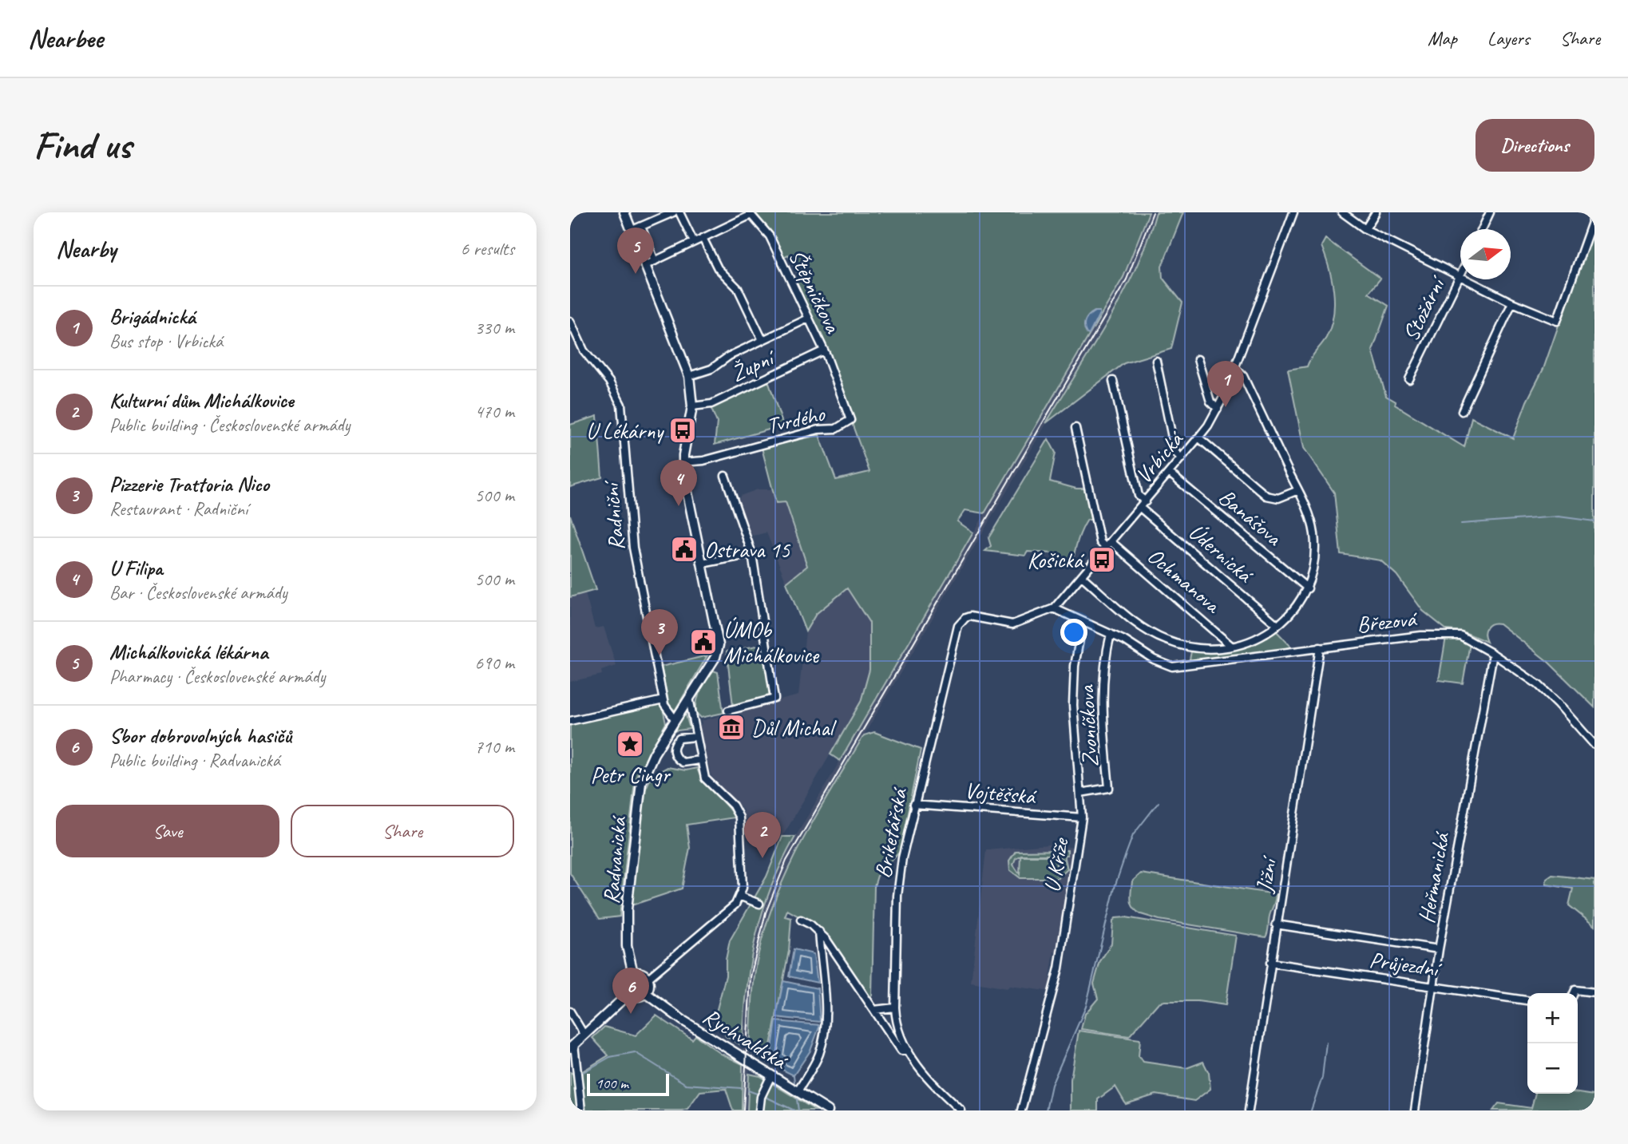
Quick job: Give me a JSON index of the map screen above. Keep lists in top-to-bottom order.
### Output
{
  "streets": {
    "street": [
      "Štěpničkova",
      "Stožární",
      "Župní",
      "Tvrdého",
      "Vrbická",
      "Banášova",
      "Radniční",
      "Údernická",
      "Ochmanova",
      "Březová",
      "Zvoníčkova",
      "Vojtěšská",
      "Briketářská",
      "Radvanická",
      "U Kříže",
      "Jižní",
      "Heřmanická",
      "Průjezdní",
      "Rychvaldská"
    ]
  },
  "crossings": [
    ["Štěpničkova", "Župní"],
    ["Štěpničkova", "Tvrdého"],
    ["Župní", "Radvanická"],
    ["Tvrdého", "Radvanická"],
    ["Vrbická", "Banášova"],
    ["Vrbická", "Údernická"],
    ["Vrbická", "Ochmanova"],
    ["Vrbická", "Briketářská"],
    ["Radniční", "Radvanická"],
    ["Březová", "Zvoníčkova"],
    ["Březová", "Jižní"],
    ["Březová", "Heřmanická"],
    ["Zvoníčkova", "U Kříže"],
    ["Vojtěšská", "Briketářská"],
    ["Vojtěšská", "U Kříže"],
    ["Radvanická", "Rychvaldská"],
    ["Jižní", "Průjezdní"],
    ["Heřmanická", "Průjezdní"]
  ],
  "places": {
    "bus stop": ["U Lékárny", "Košická"],
    "public building": ["Ostrava 15", "ÚMOb Michálkovice"],
    "museum": ["Důl Michal"],
    "place": ["Petr Cingr"]
  },
  "scale_bar": "100 m",
  "north": "right",
  "page": {
    "header": "Nearbee",
    "nav": ["Map", "Layers", "Share"],
    "buttons": [
      "Directions",
      ["Save", "Share"]
    ],
    "title": "Find us",
    "heading": ["Nearby", "6 results"],
    "pins": [
      "5",
      "1",
      "4",
      "3",
      "2",
      "6"
    ],
    "list": [
      {
        "mark": "1",
        "name": "Brigádnická",
        "note": "Bus stop · Vrbická",
        "value": "330 m"
      },
      {
        "mark": "2",
        "name": "Kulturní dům Michálkovice",
        "note": "Public building · Československé armády",
        "value": "470 m"
      },
      {
        "mark": "3",
        "name": "Pizzerie Trattoria Nico",
        "note": "Restaurant · Radniční",
        "value": "500 m"
      },
      {
        "mark": "4",
        "name": "U Filipa",
        "note": "Bar · Československé armády",
        "value": "500 m"
      },
      {
        "mark": "5",
        "name": "Michálkovická lékárna",
        "note": "Pharmacy · Československé armády",
        "value": "690 m"
      },
      {
        "mark": "6",
        "name": "Sbor dobrovolných hasičů",
        "note": "Public building · Radvanická",
        "value": "710 m"
      }
    ],
    "map_buttons": ["+", "−"],
    "scale": "100 m"
  }
}
